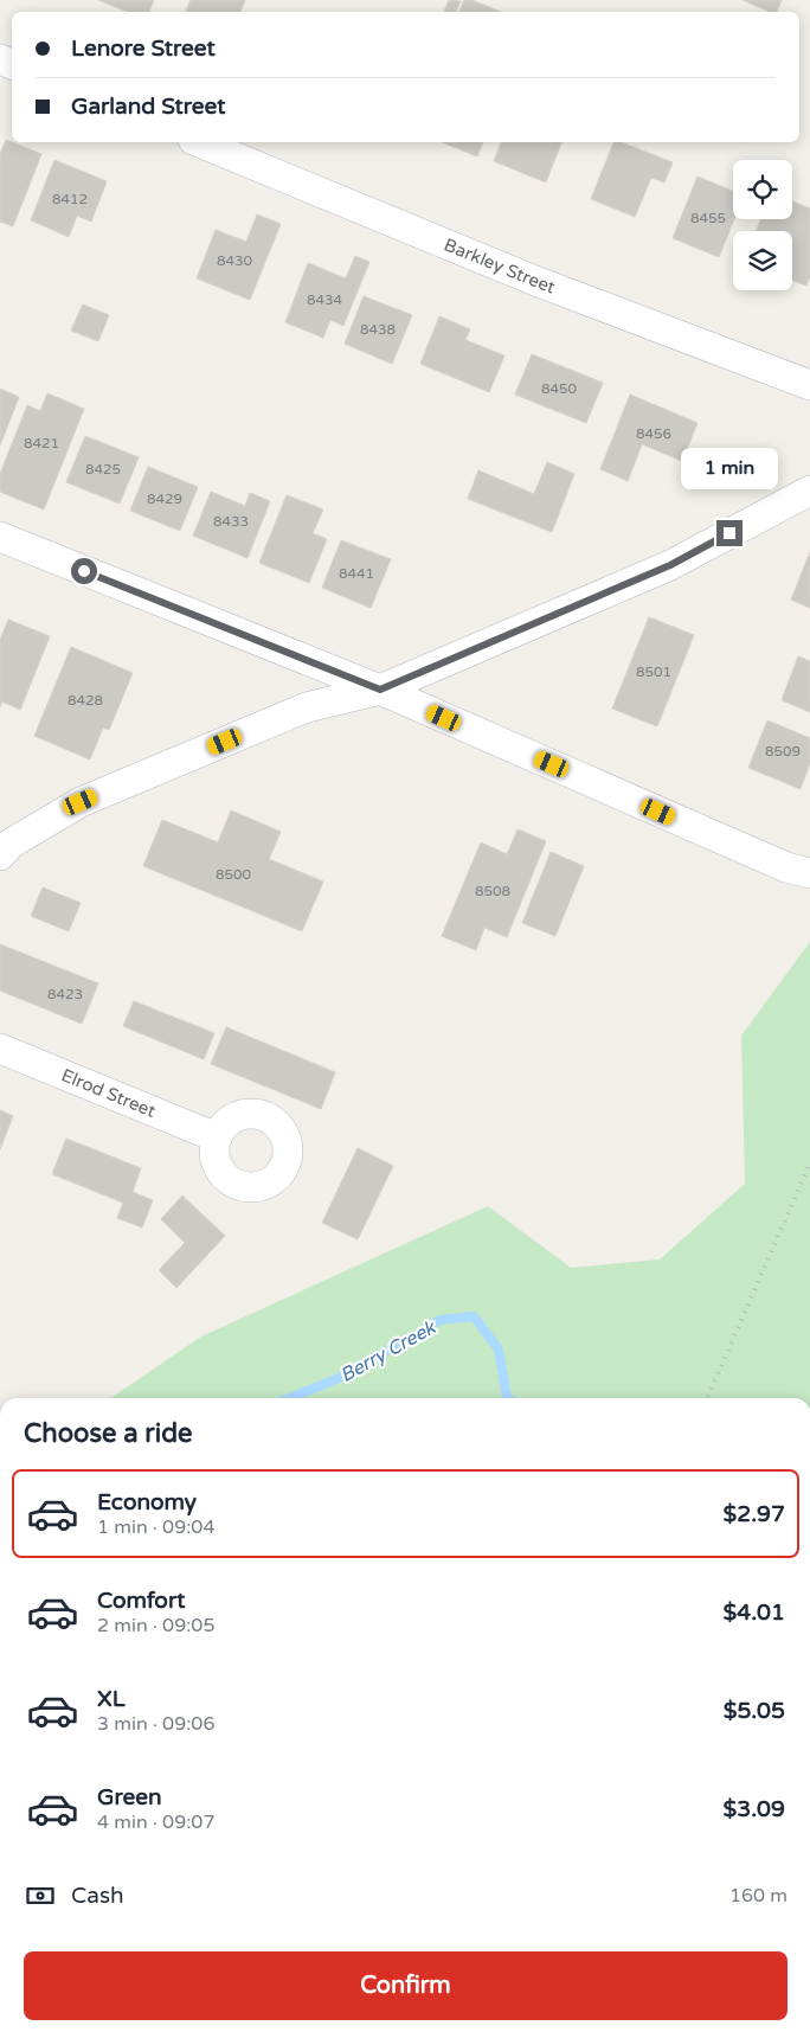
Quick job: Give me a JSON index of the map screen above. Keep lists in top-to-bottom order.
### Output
{
  "streets": {
    "street": ["Barkley Street", "Elrod Street"]
  },
  "water": ["Berry Creek"],
  "house_numbers": [
    "8412",
    "8455",
    "8430",
    "8434",
    "8438",
    "8450",
    "8456",
    "8421",
    "8425",
    "8429",
    "8433",
    "8441",
    "8501",
    "8428",
    "8509",
    "8500",
    "8508",
    "8423"
  ],
  "page": {
    "banner": ["Lenore Street", "Garland Street"],
    "bubble": "1 min",
    "heading": "Choose a ride",
    "list": [
      {
        "name": "Economy",
        "note": "1 min · 09:04",
        "value": "$2.97"
      },
      {
        "name": "Comfort",
        "note": "2 min · 09:05",
        "value": "$4.01"
      },
      {
        "name": "XL",
        "note": "3 min · 09:06",
        "value": "$5.05"
      },
      {
        "name": "Green",
        "note": "4 min · 09:07",
        "value": "$3.09"
      }
    ],
    "pay": ["Cash", "160 m"],
    "buttons": "Confirm"
  }
}
